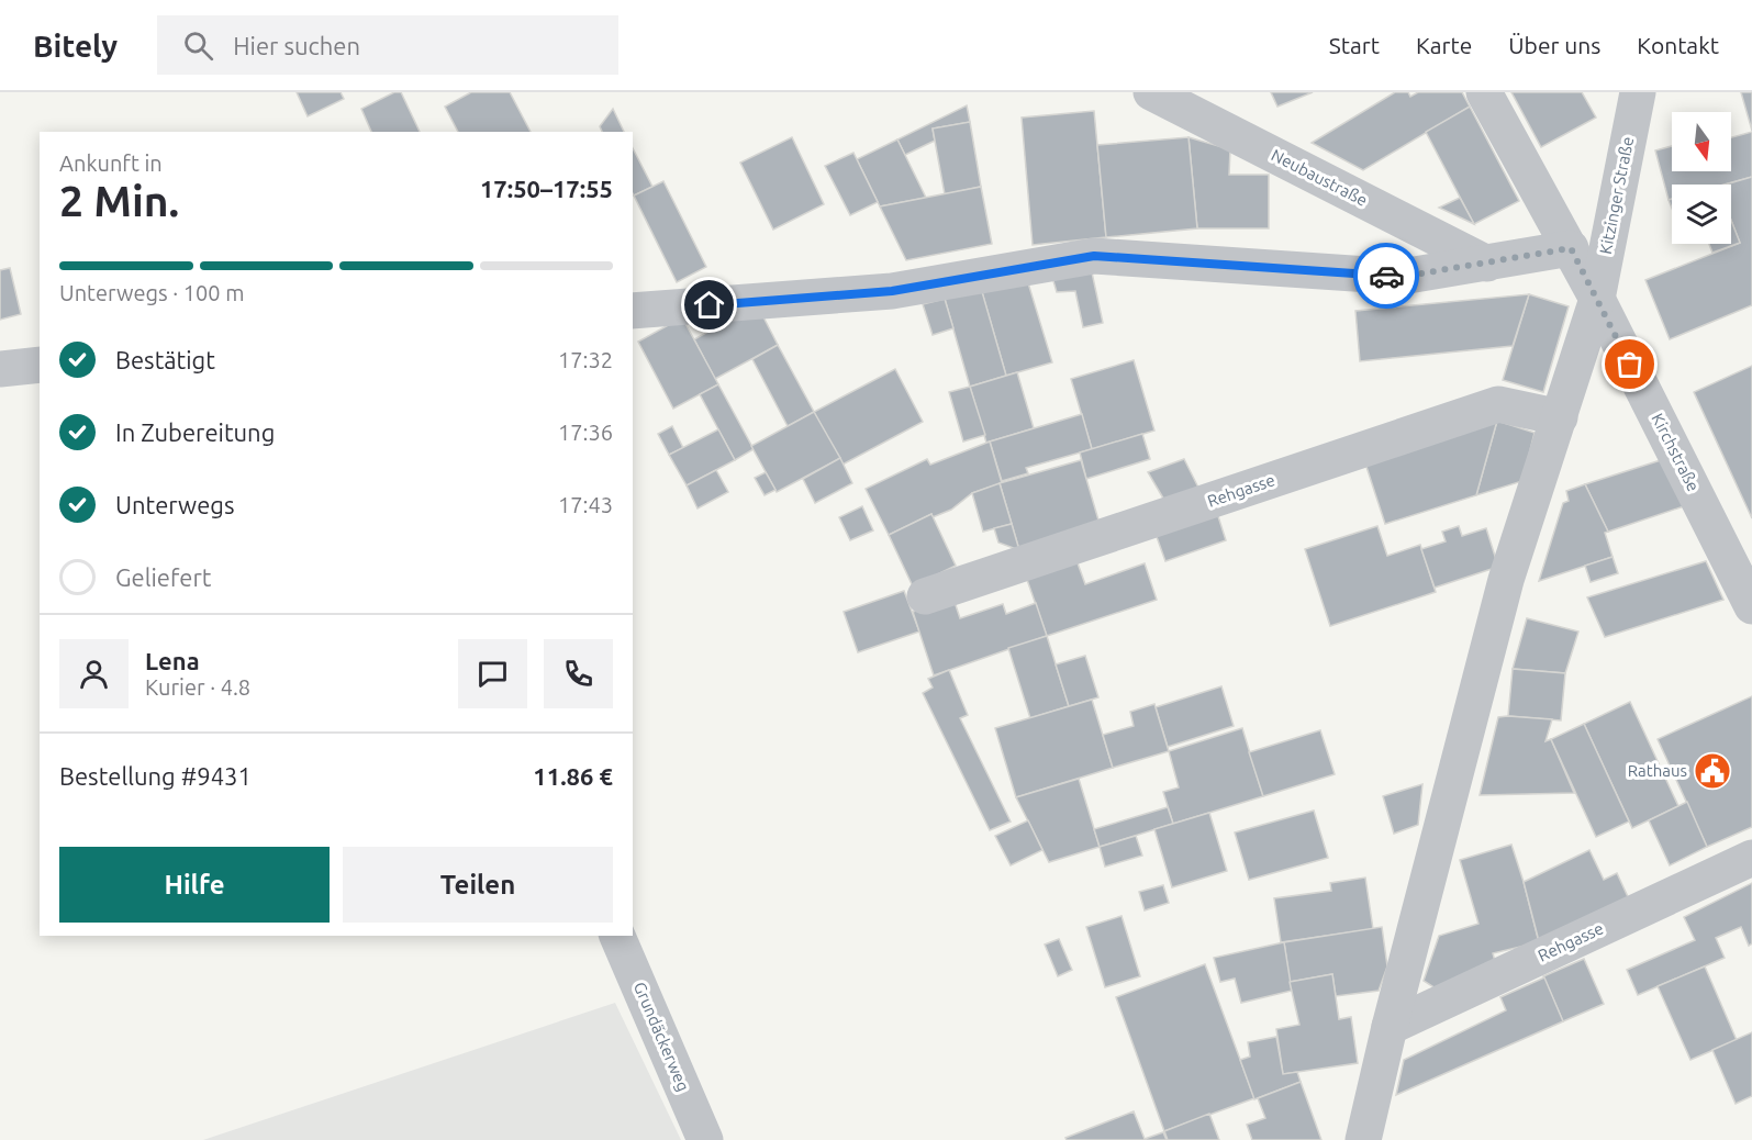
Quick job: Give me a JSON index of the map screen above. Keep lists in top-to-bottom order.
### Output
{
  "streets": {
    "street": [
      "Neubaustraße",
      "Kitzinger Straße",
      "Kirchstraße",
      "Rehgasse",
      "Grundäckerweg"
    ]
  },
  "crossings": [
    ["Kitzinger Straße", "Kirchstraße"]
  ],
  "places": {
    "public building": ["Rathaus"]
  },
  "north": "bottom",
  "page": {
    "header": "Bitely",
    "search": "Hier suchen",
    "nav": [
      "Start",
      "Karte",
      "Über uns",
      "Kontakt"
    ],
    "heading": ["2 Min.", "Ankunft in", "17:50–17:55"],
    "panel": [
      "Lena",
      "Kurier · 4.8",
      "Bestellung #9431",
      "11.86 €"
    ],
    "bar": "Unterwegs · 100 m",
    "list": [
      ["Bestätigt", "17:32"],
      ["In Zubereitung", "17:36"],
      ["Unterwegs", "17:43"],
      "Geliefert"
    ],
    "buttons": ["Hilfe", "Teilen"]
  }
}
